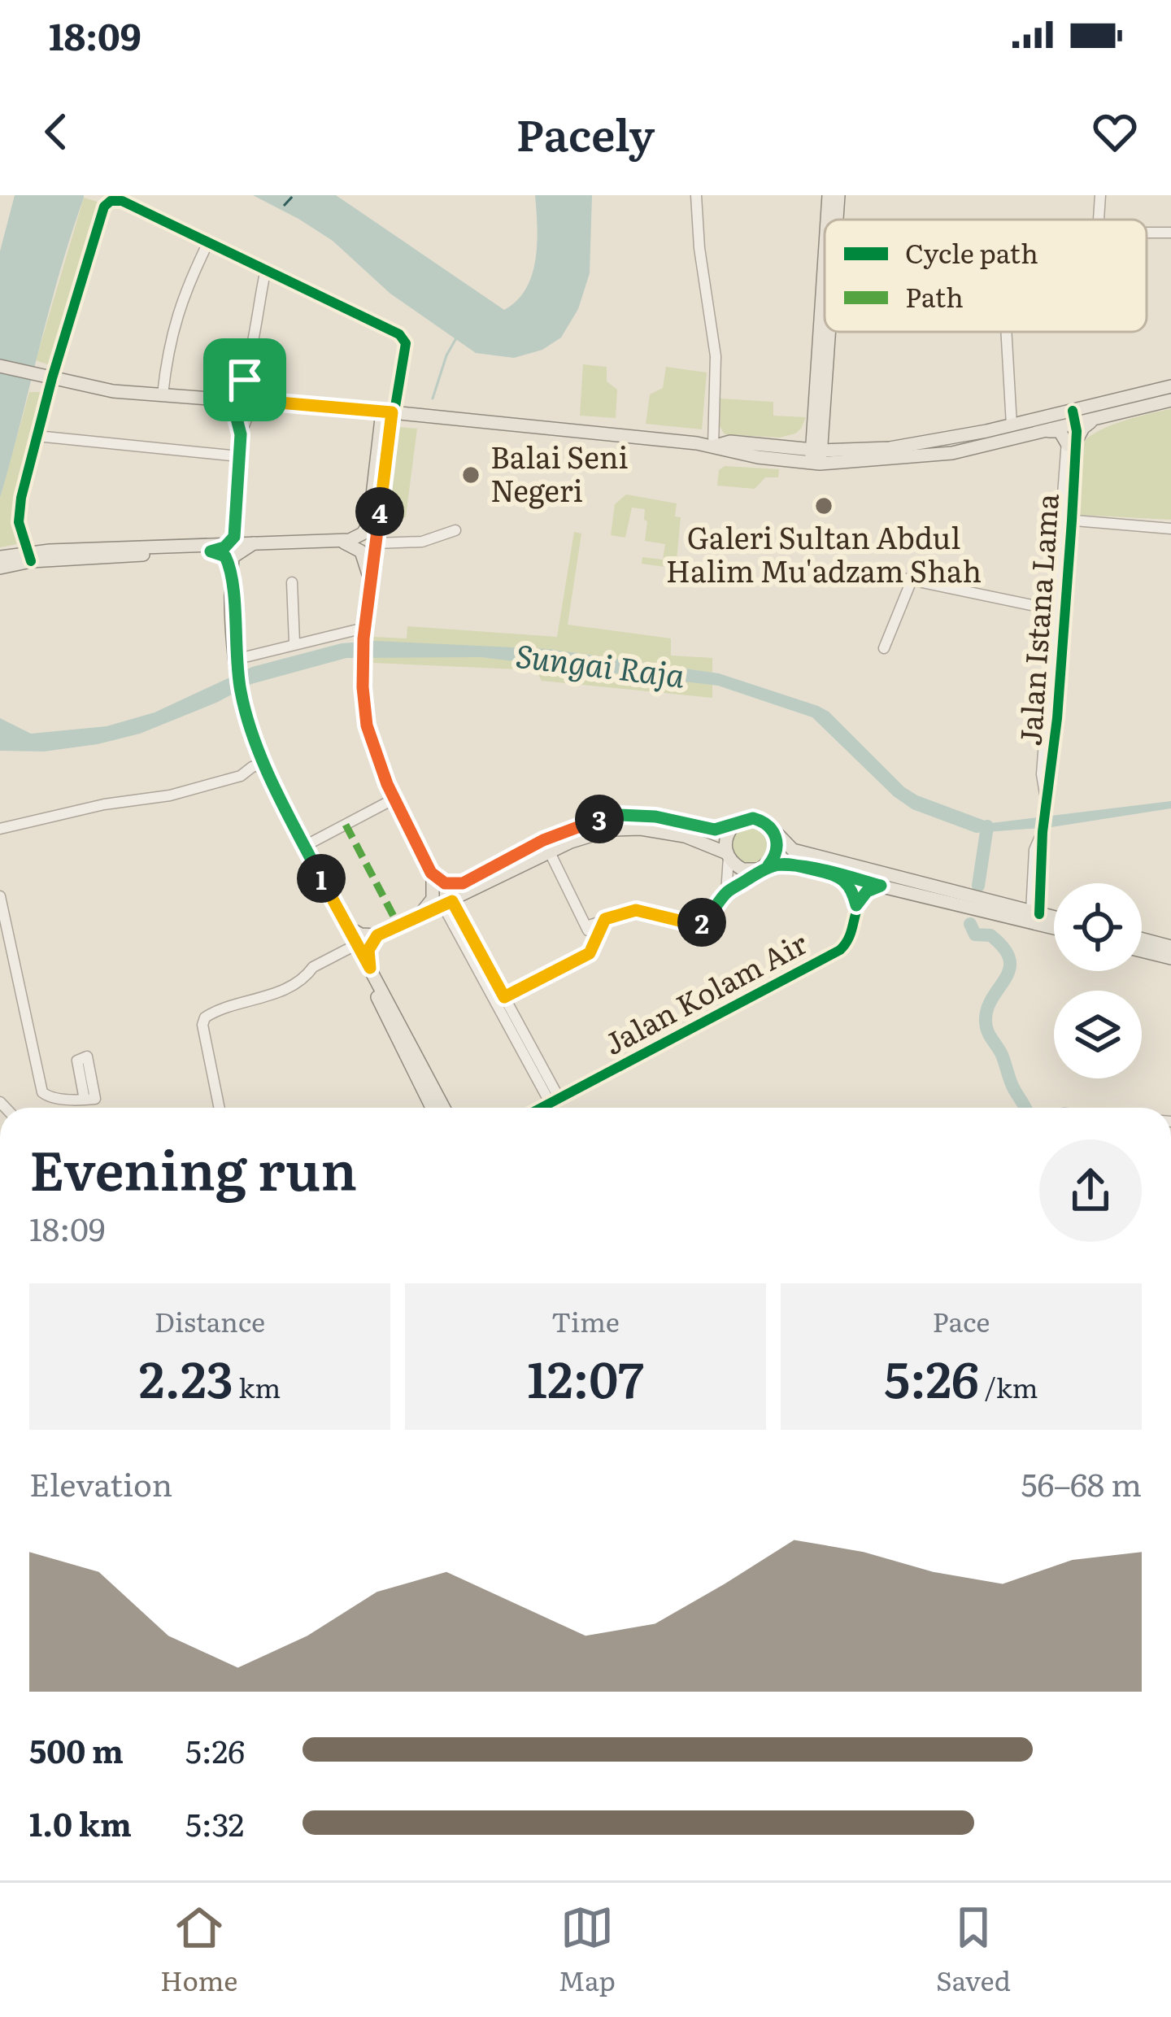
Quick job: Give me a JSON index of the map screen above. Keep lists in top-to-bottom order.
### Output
{
  "streets": {
    "street": ["Jalan Istana Lama", "Jalan Kolam Air"]
  },
  "water": ["Sungai Raja"],
  "places": ["Balai Seni Negeri", "Galeri Sultan Abdul Halim Mu'adzam Shah"],
  "legend": ["Cycle path", "Path"],
  "page": {
    "status": "18:09",
    "header": "Pacely",
    "pins": [
      "4",
      "3",
      "1",
      "2"
    ],
    "heading": ["Evening run", "18:09"],
    "stats": [
      ["Distance", "2.23 km"],
      ["Time", "12:07"],
      ["Pace", "5:26 /km"]
    ],
    "chart": ["Elevation", "56–68 m"],
    "list": [
      {
        "name": "500 m",
        "note": "5:26"
      },
      {
        "name": "1.0 km",
        "note": "5:32"
      }
    ],
    "tabs": ["Home", "Map", "Saved"]
  }
}
